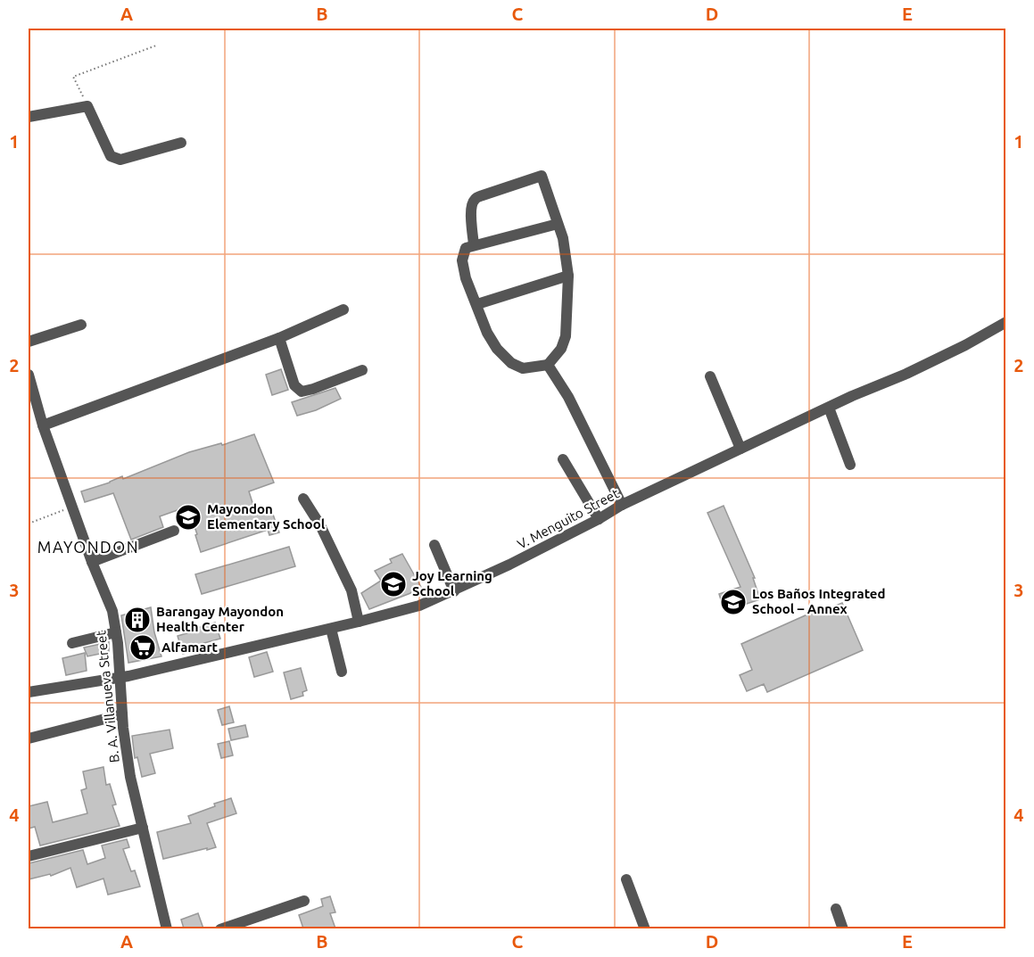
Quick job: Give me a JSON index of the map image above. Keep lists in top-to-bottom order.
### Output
{
  "streets": {
    "street": ["V. Menguito Street", "B. A. Villanueva Street"]
  },
  "crossings": [
    ["V. Menguito Street", "B. A. Villanueva Street"]
  ],
  "districts": ["MAYONDON"],
  "places": {
    "school or university": ["Mayondon Elementary School", "Joy Learning School", "Los Baños Integrated School – Annex"],
    "building": ["Barangay Mayondon Health Center"],
    "supermarket": ["Alfamart"]
  },
  "grid": {
    "columns": [
      "A",
      "B",
      "C",
      "D",
      "E"
    ],
    "rows": [
      "1",
      "2",
      "3",
      "4"
    ]
  }
}
